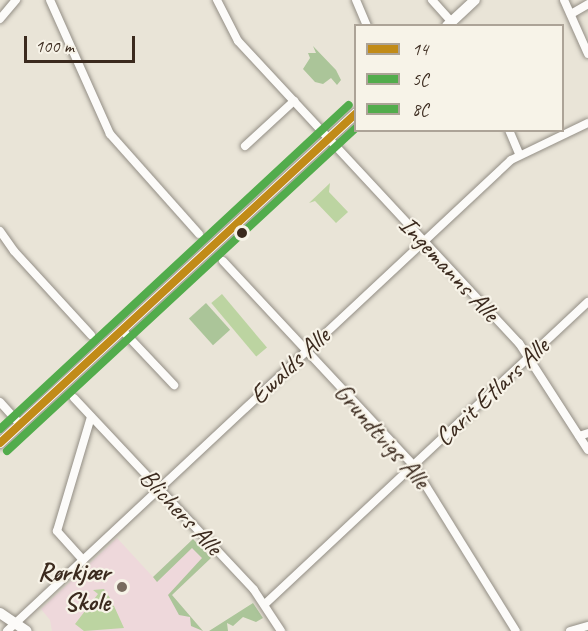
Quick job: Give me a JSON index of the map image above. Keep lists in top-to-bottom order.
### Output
{
  "streets": {
    "street": [
      "Ingemanns Alle",
      "Ewalds Alle",
      "Carit Etlars Alle",
      "Grundtvigs Alle",
      "Blichers Alle"
    ]
  },
  "crossings": [
    ["Ingemanns Alle", "Ewalds Alle"],
    ["Ingemanns Alle", "Carit Etlars Alle"],
    ["Ewalds Alle", "Grundtvigs Alle"],
    ["Ewalds Alle", "Blichers Alle"],
    ["Carit Etlars Alle", "Grundtvigs Alle"],
    ["Carit Etlars Alle", "Blichers Alle"]
  ],
  "places": ["Rørkjær Skole"],
  "lines": ["transit line 8C", "transit line 14", "transit line 5C"],
  "legend": ["14", "5C", "8C"],
  "scale_bar": "100 m"
}
